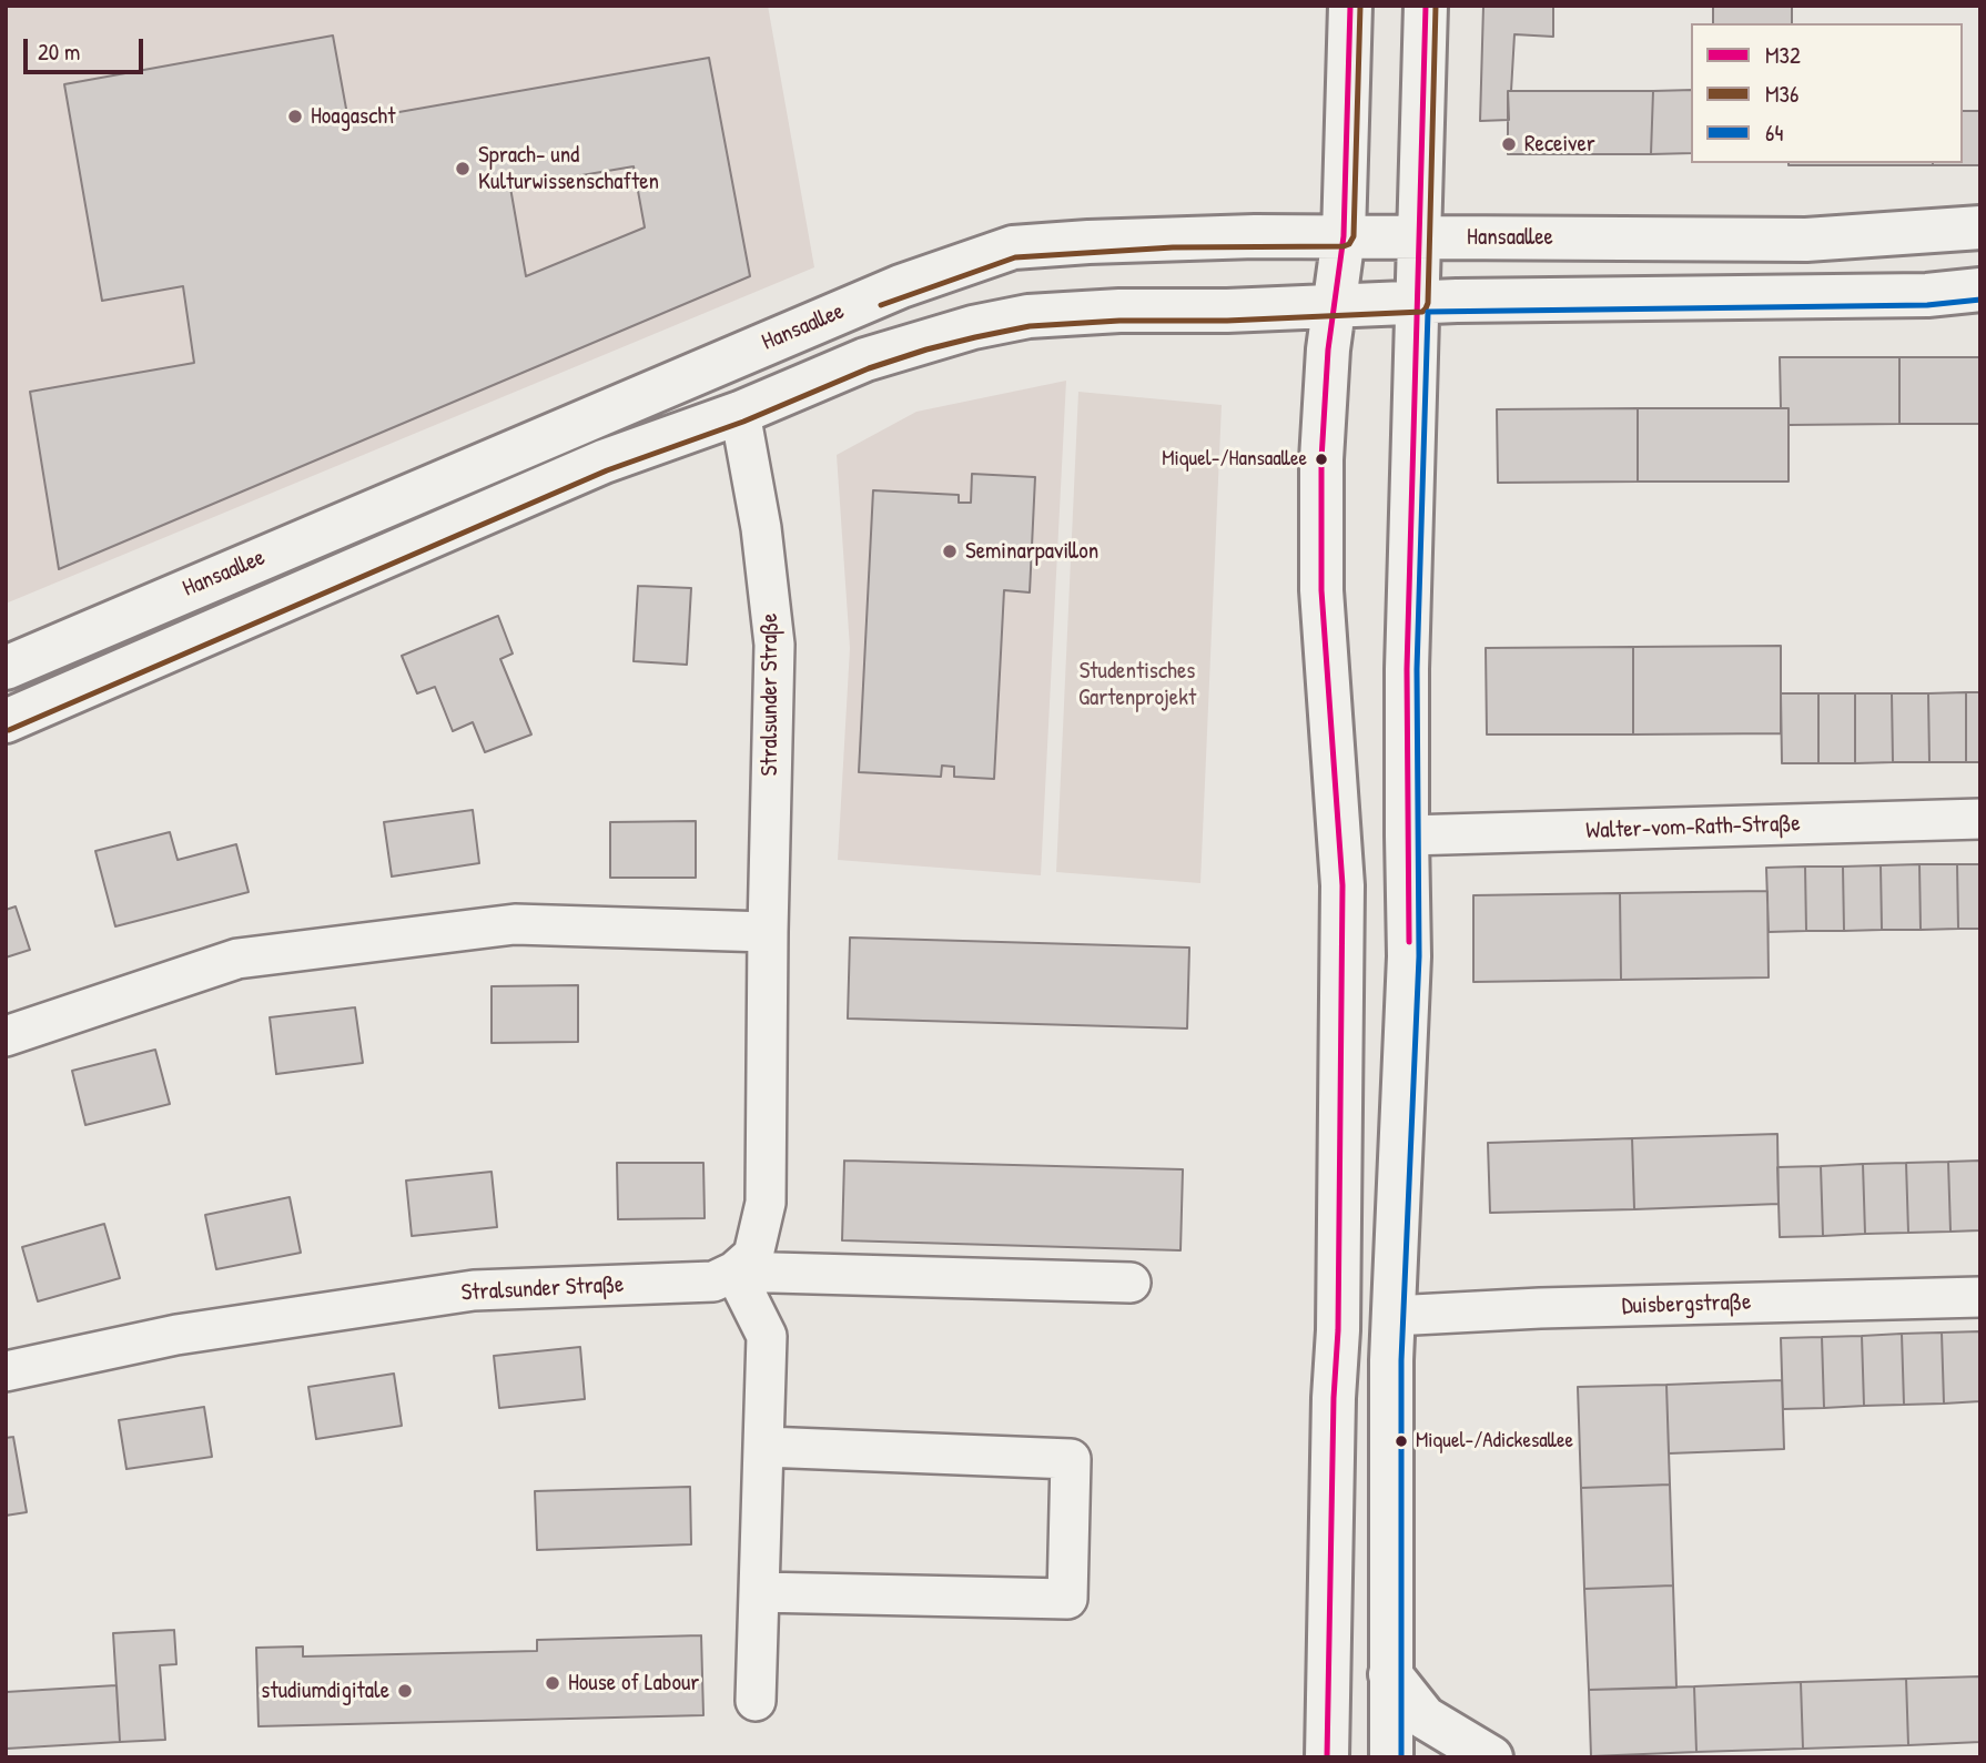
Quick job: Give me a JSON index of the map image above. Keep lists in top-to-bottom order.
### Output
{
  "streets": {
    "main road": ["Hansaallee"],
    "street": ["Stralsunder Straße", "Walter-vom-Rath-Straße", "Duisbergstraße"]
  },
  "crossings": [
    ["Hansaallee", "Stralsunder Straße"]
  ],
  "parks": ["Studentisches Gartenprojekt"],
  "places": [
    "Hoagascht",
    "Receiver",
    "Sprach- und Kulturwissenschaften",
    "Miquel-/Hansaallee",
    "Seminarpavillon",
    "Miquel-/Adickesallee",
    "House of Labour",
    "studiumdigitale"
  ],
  "lines": ["transit line M32", "transit line M36", "transit line 64"],
  "legend": ["M32", "M36", "64"],
  "scale_bar": "20 m"
}
